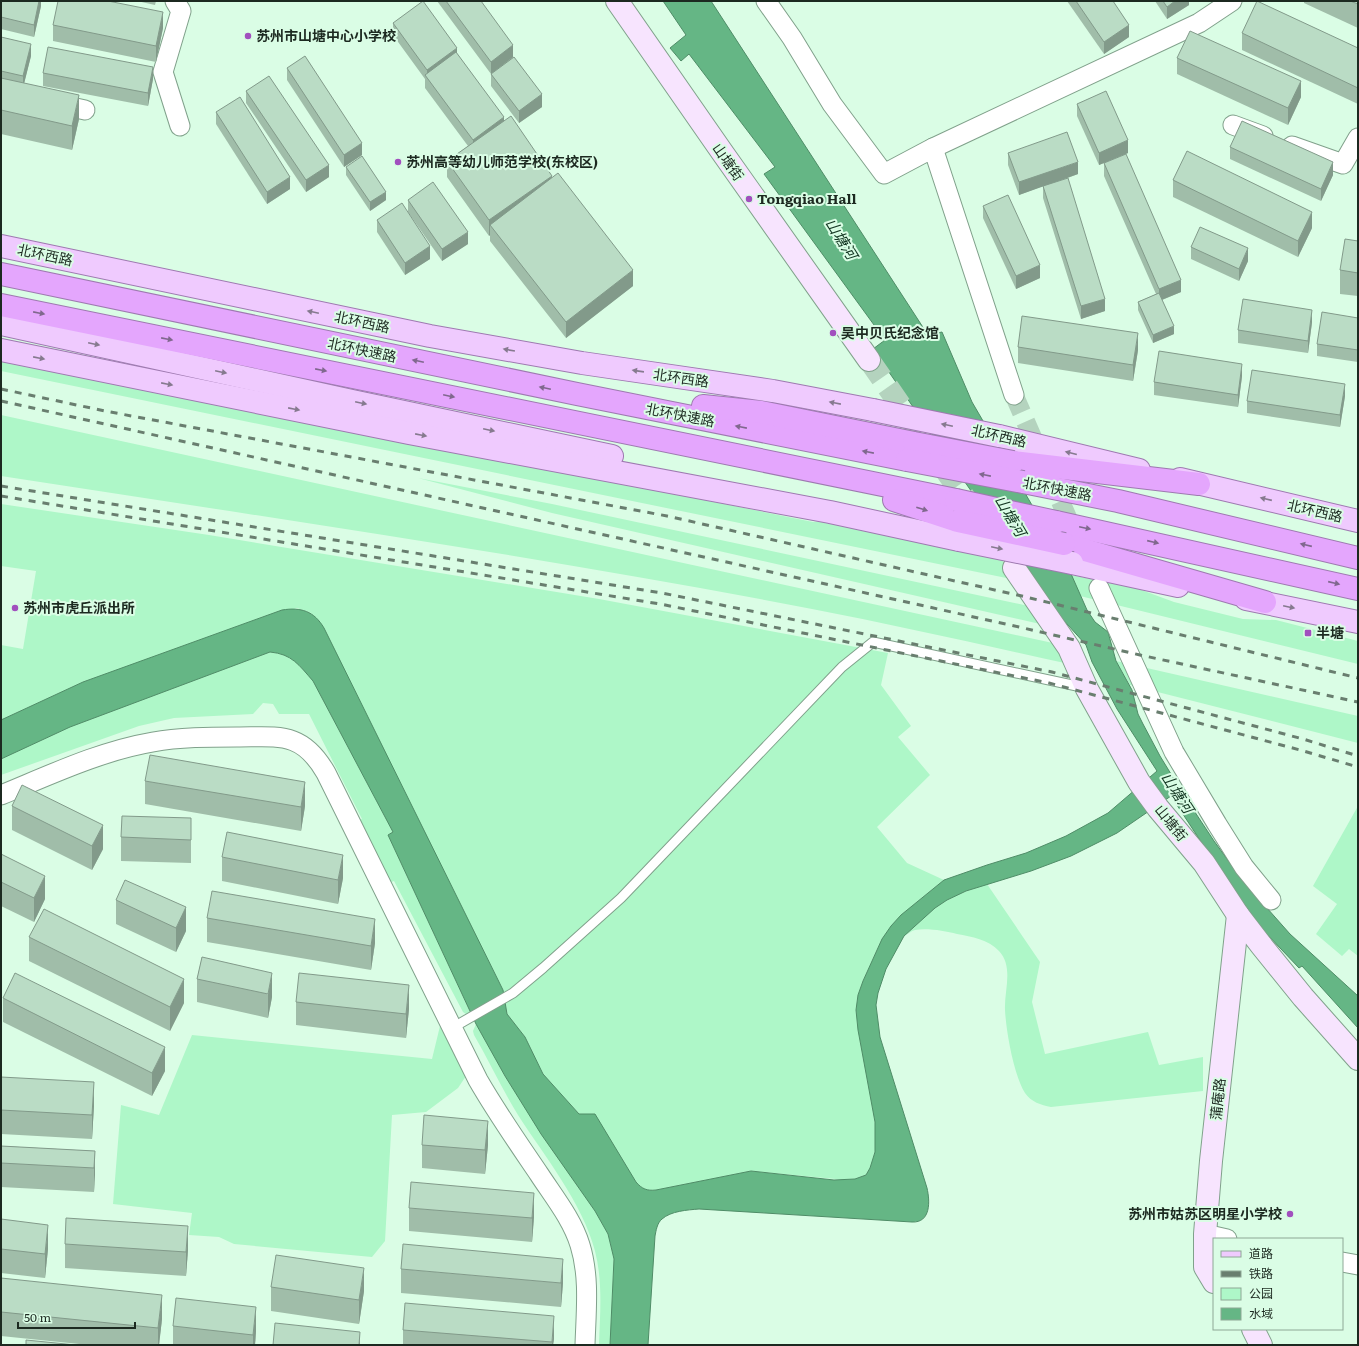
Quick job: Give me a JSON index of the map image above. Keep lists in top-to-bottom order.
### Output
{
  "streets": {
    "highway": ["北环快速路"],
    "main road": ["北环西路"],
    "street": ["山塘街", "蒲庵路"]
  },
  "crossings": [
    ["山塘街", "蒲庵路"]
  ],
  "water": ["山塘河"],
  "places": {
    "other": [
      "苏州市山塘中心小学校",
      "苏州高等幼儿师范学校(东校区)",
      "Tongqiao Hall",
      "吴中贝氏纪念馆",
      "苏州市虎丘派出所",
      "苏州市姑苏区明星小学校"
    ],
    "transit": ["半塘"]
  },
  "legend": [
    "道路",
    "铁路",
    "公园",
    "水域"
  ],
  "scale_bar": "50 m"
}
